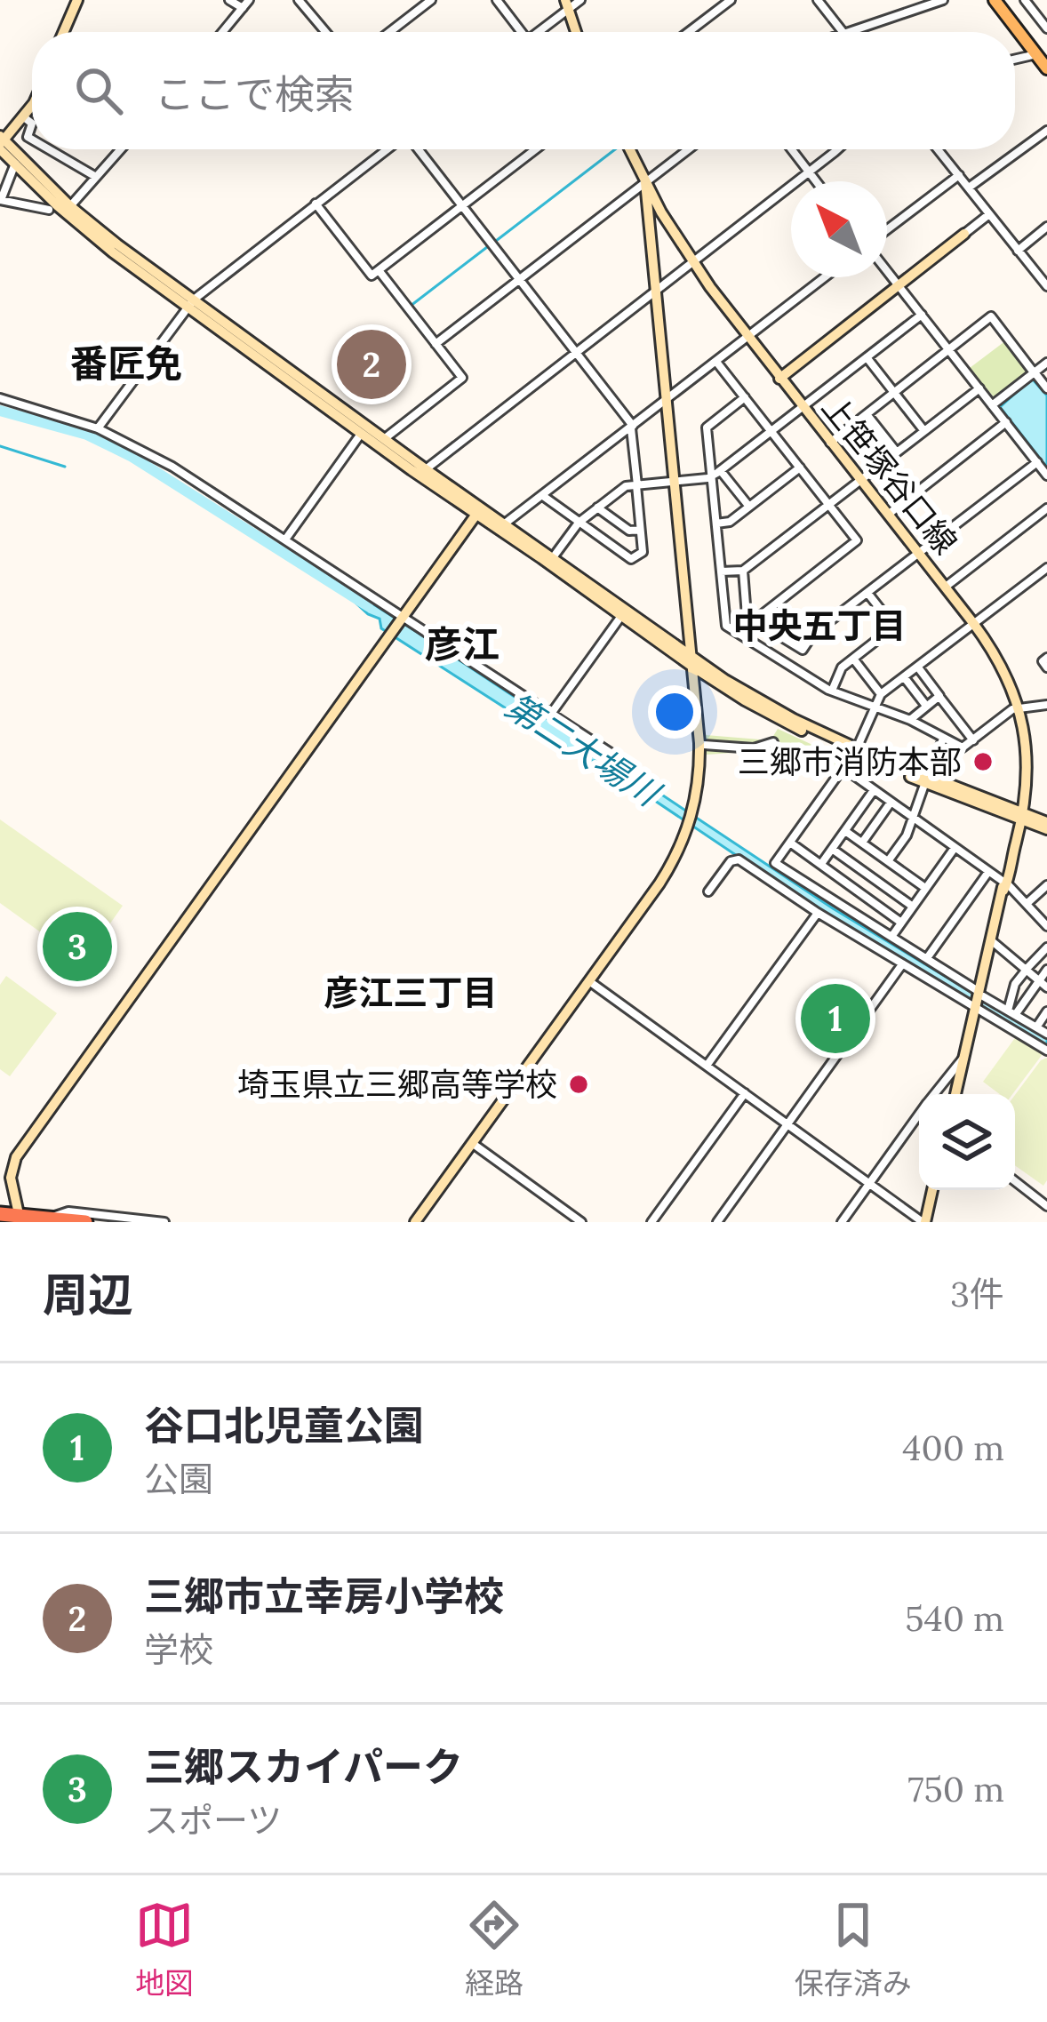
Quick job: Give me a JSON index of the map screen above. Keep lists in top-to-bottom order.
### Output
{
  "streets": {
    "street": ["上笹塚谷口線"]
  },
  "districts": [
    "番匠免",
    "中央五丁目",
    "彦江",
    "彦江三丁目"
  ],
  "water": ["第二大場川"],
  "places": ["三郷市消防本部", "埼玉県立三郷高等学校"],
  "north": "top left",
  "page": {
    "search": "ここで検索",
    "pins": ["2", "3", "1"],
    "heading": ["周辺", "3件"],
    "list": [
      {
        "mark": "1",
        "name": "谷口北児童公園",
        "note": "公園",
        "value": "400 m"
      },
      {
        "mark": "2",
        "name": "三郷市立幸房小学校",
        "note": "学校",
        "value": "540 m"
      },
      {
        "mark": "3",
        "name": "三郷スカイパーク",
        "note": "スポーツ",
        "value": "750 m"
      }
    ],
    "nav": ["地図", "経路", "保存済み"]
  }
}
